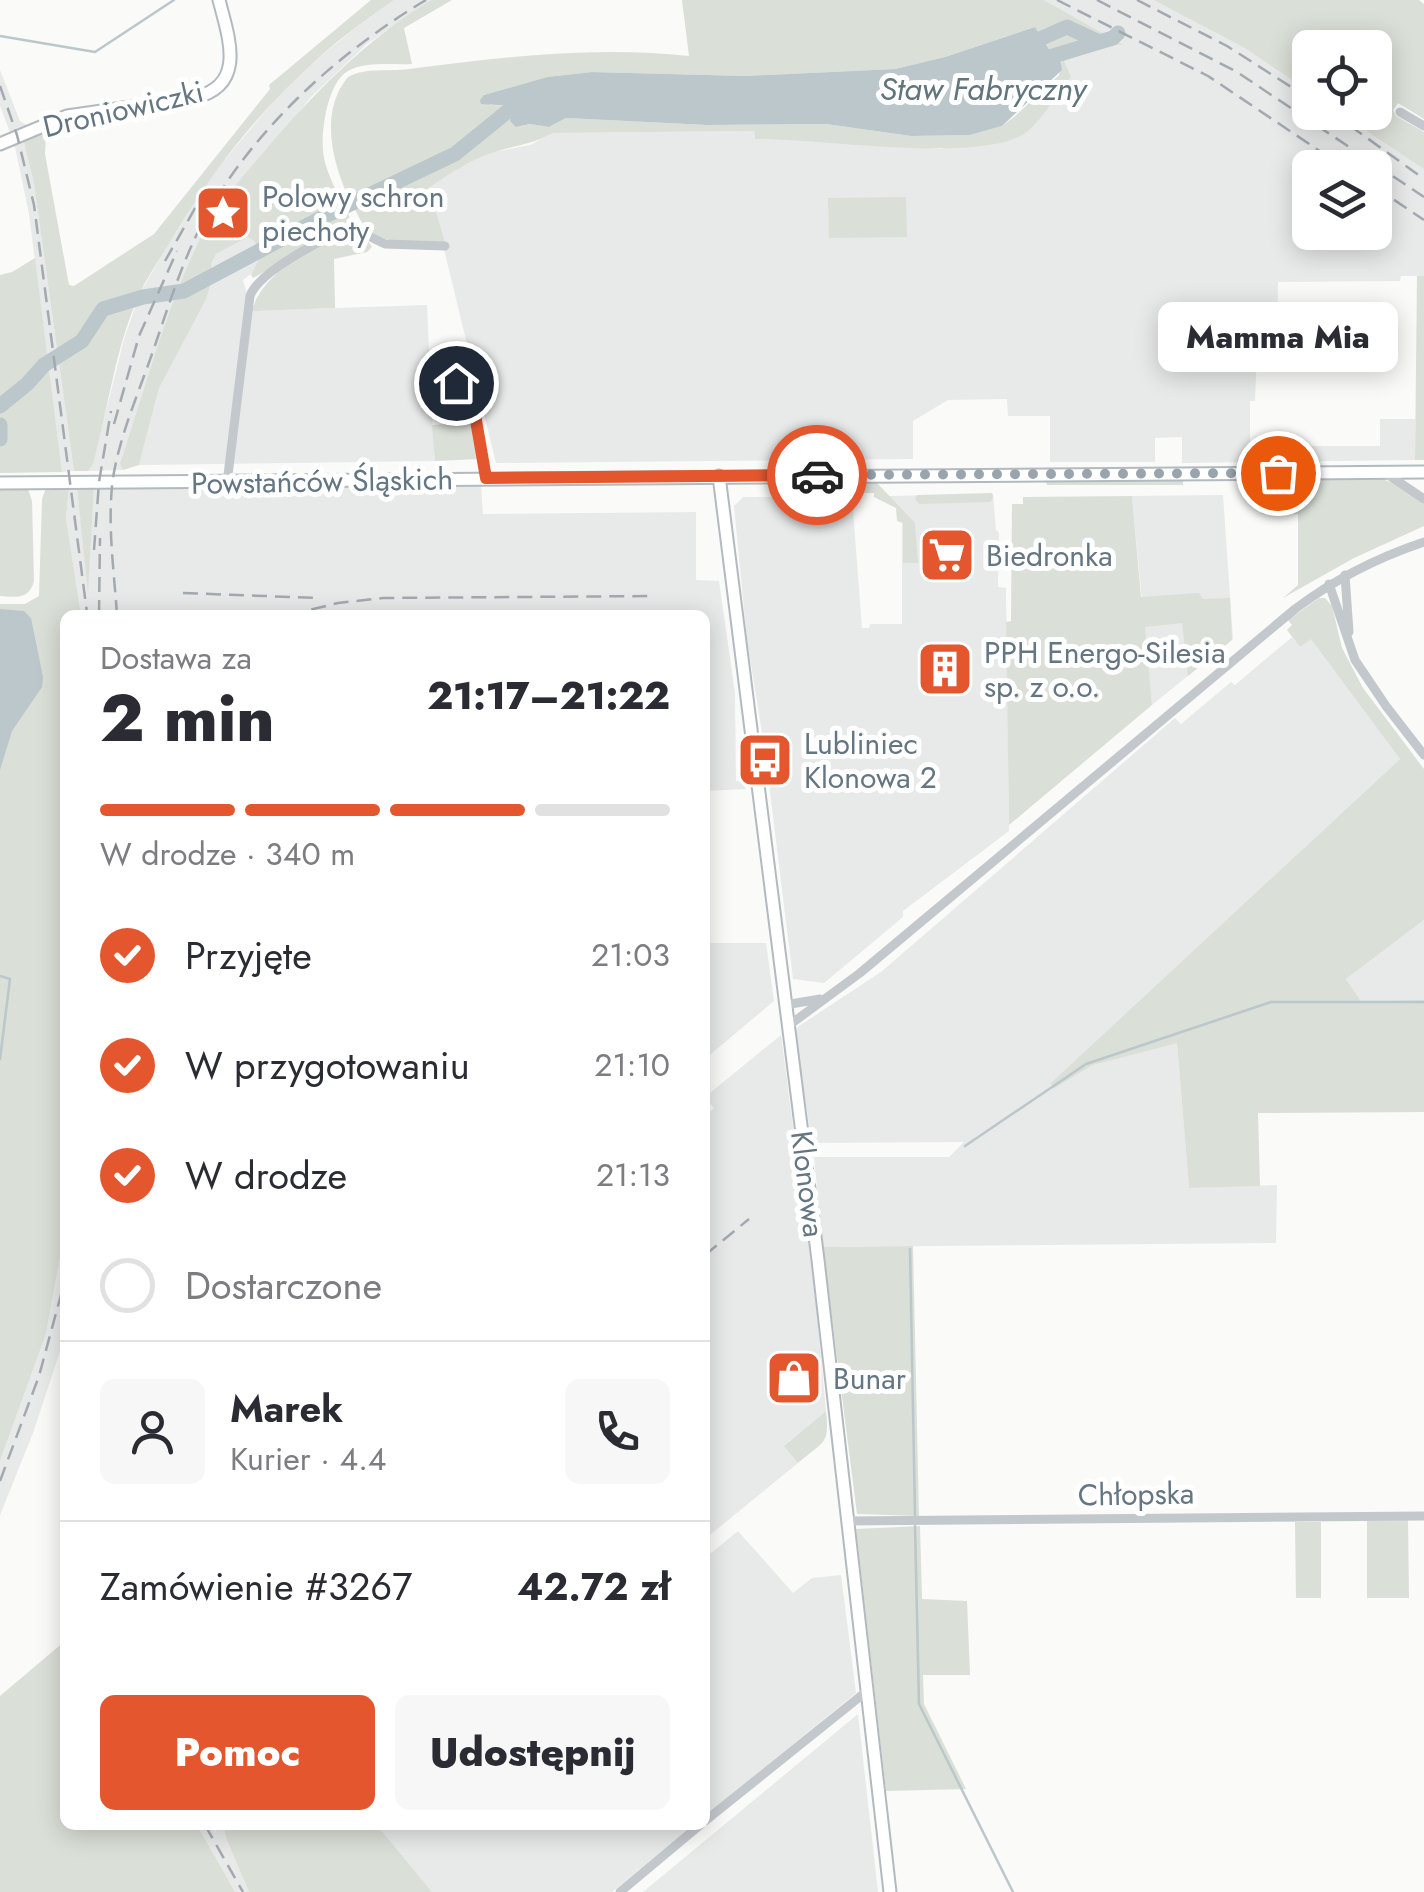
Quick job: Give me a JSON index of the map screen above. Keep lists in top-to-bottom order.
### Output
{
  "streets": {
    "street": [
      "Droniowiczki",
      "Powstańców Śląskich",
      "Klonowa",
      "Chłopska"
    ]
  },
  "crossings": [
    ["Powstańców Śląskich", "Klonowa"],
    ["Klonowa", "Chłopska"]
  ],
  "water": ["Staw Fabryczny"],
  "places": {
    "place": ["Polowy schron piechoty"],
    "other": ["Mamma Mia"],
    "supermarket": ["Biedronka"],
    "building": ["PPH Energo-Silesia sp. z o.o."],
    "bus stop": ["Lubliniec Klonowa 2"],
    "shop": ["Bunar"]
  },
  "page": {
    "bubble": "Mamma Mia",
    "heading": ["2 min", "Dostawa za", "21:17–21:22"],
    "panel": [
      "Marek",
      "Kurier · 4.4",
      "Zamówienie #3267",
      "42.72 zł"
    ],
    "bar": "W drodze · 340 m",
    "list": [
      ["Przyjęte", "21:03"],
      ["W przygotowaniu", "21:10"],
      ["W drodze", "21:13"],
      "Dostarczone"
    ],
    "buttons": ["Pomoc", "Udostępnij"]
  }
}
